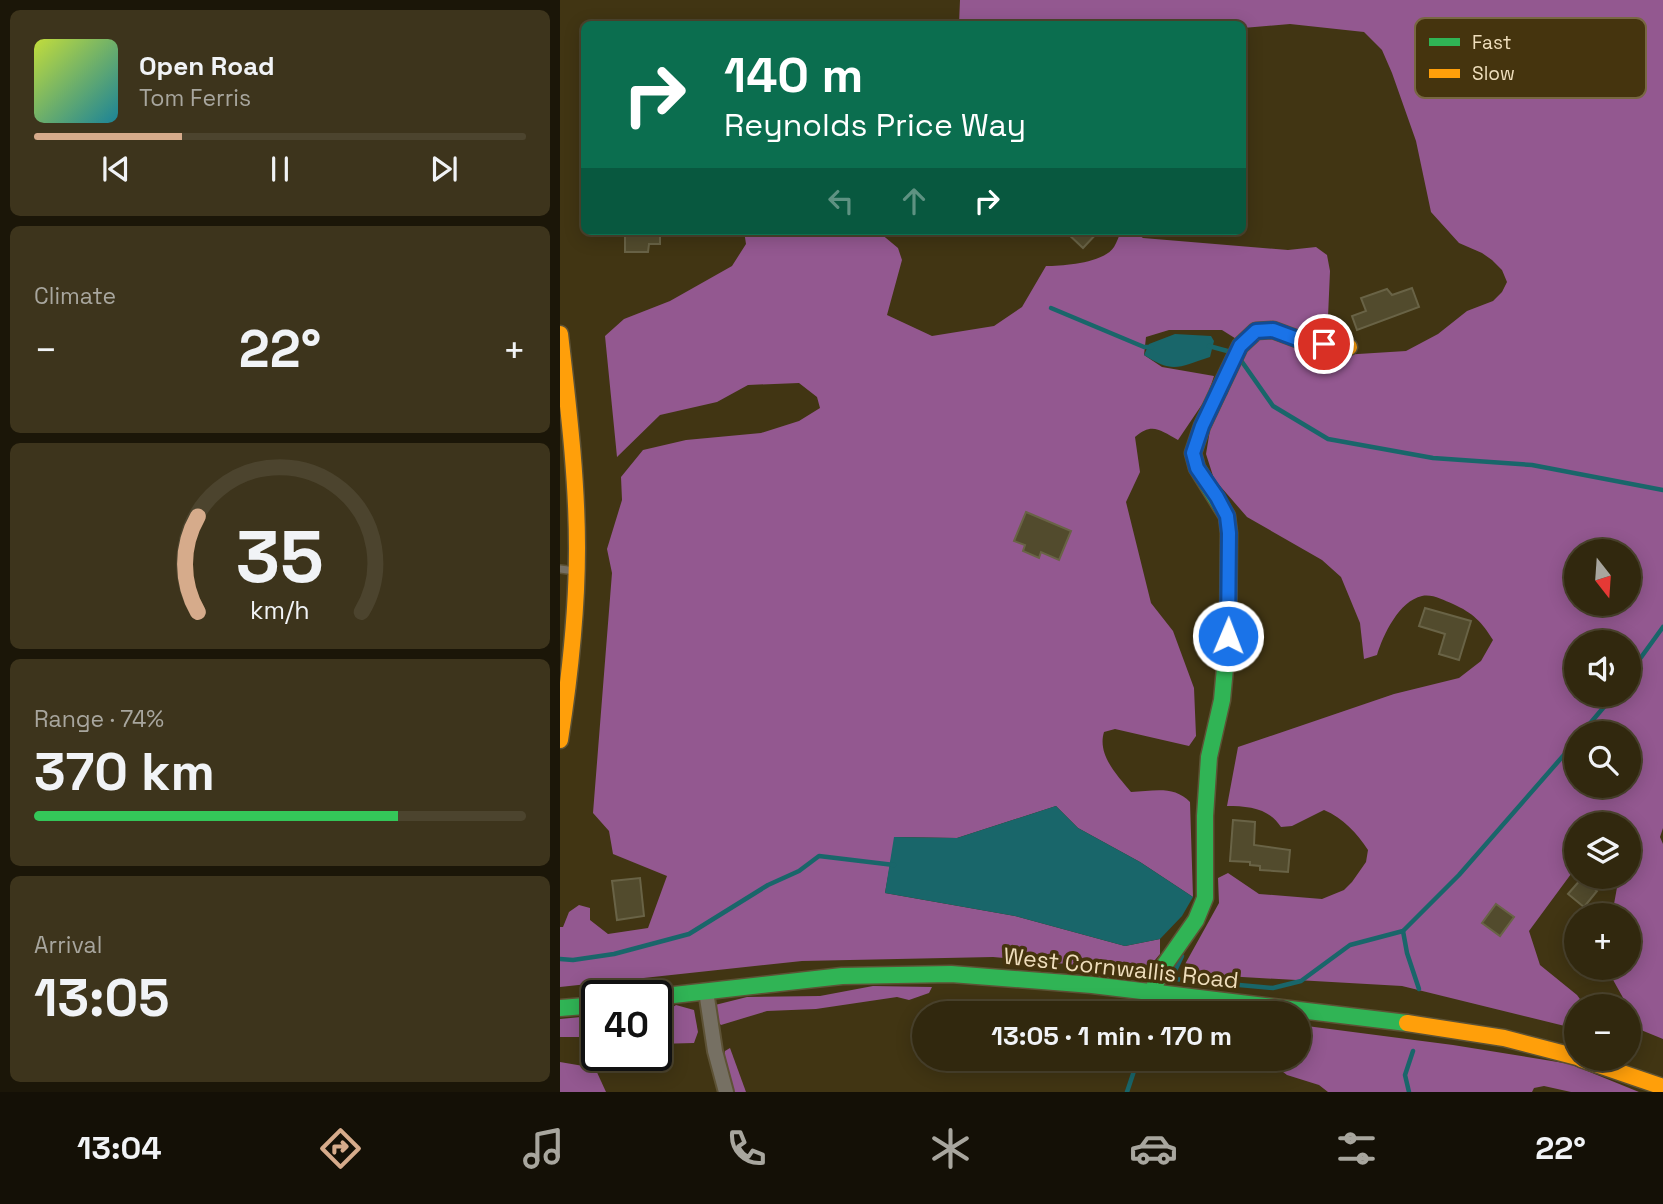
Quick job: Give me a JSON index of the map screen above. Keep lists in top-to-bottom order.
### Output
{
  "streets": {
    "street": ["West Cornwallis Road"]
  },
  "legend": ["Fast", "Slow"],
  "north": "bottom",
  "page": {
    "turn": ["140 m", "Reynolds Price Way"],
    "song": ["Open Road", "Tom Ferris"],
    "tile": [
      "Climate",
      ["Range · 74%", "370 km"],
      ["Arrival", "13:05"]
    ],
    "heat": ["−", "22°", "+"],
    "map_buttons": ["+", "−"],
    "limit": "40",
    "trip": "13:05 · 1 min · 170 m",
    "tabs": ["13:04", "22°"],
    "gauge": ["35", "km/h"]
  }
}
